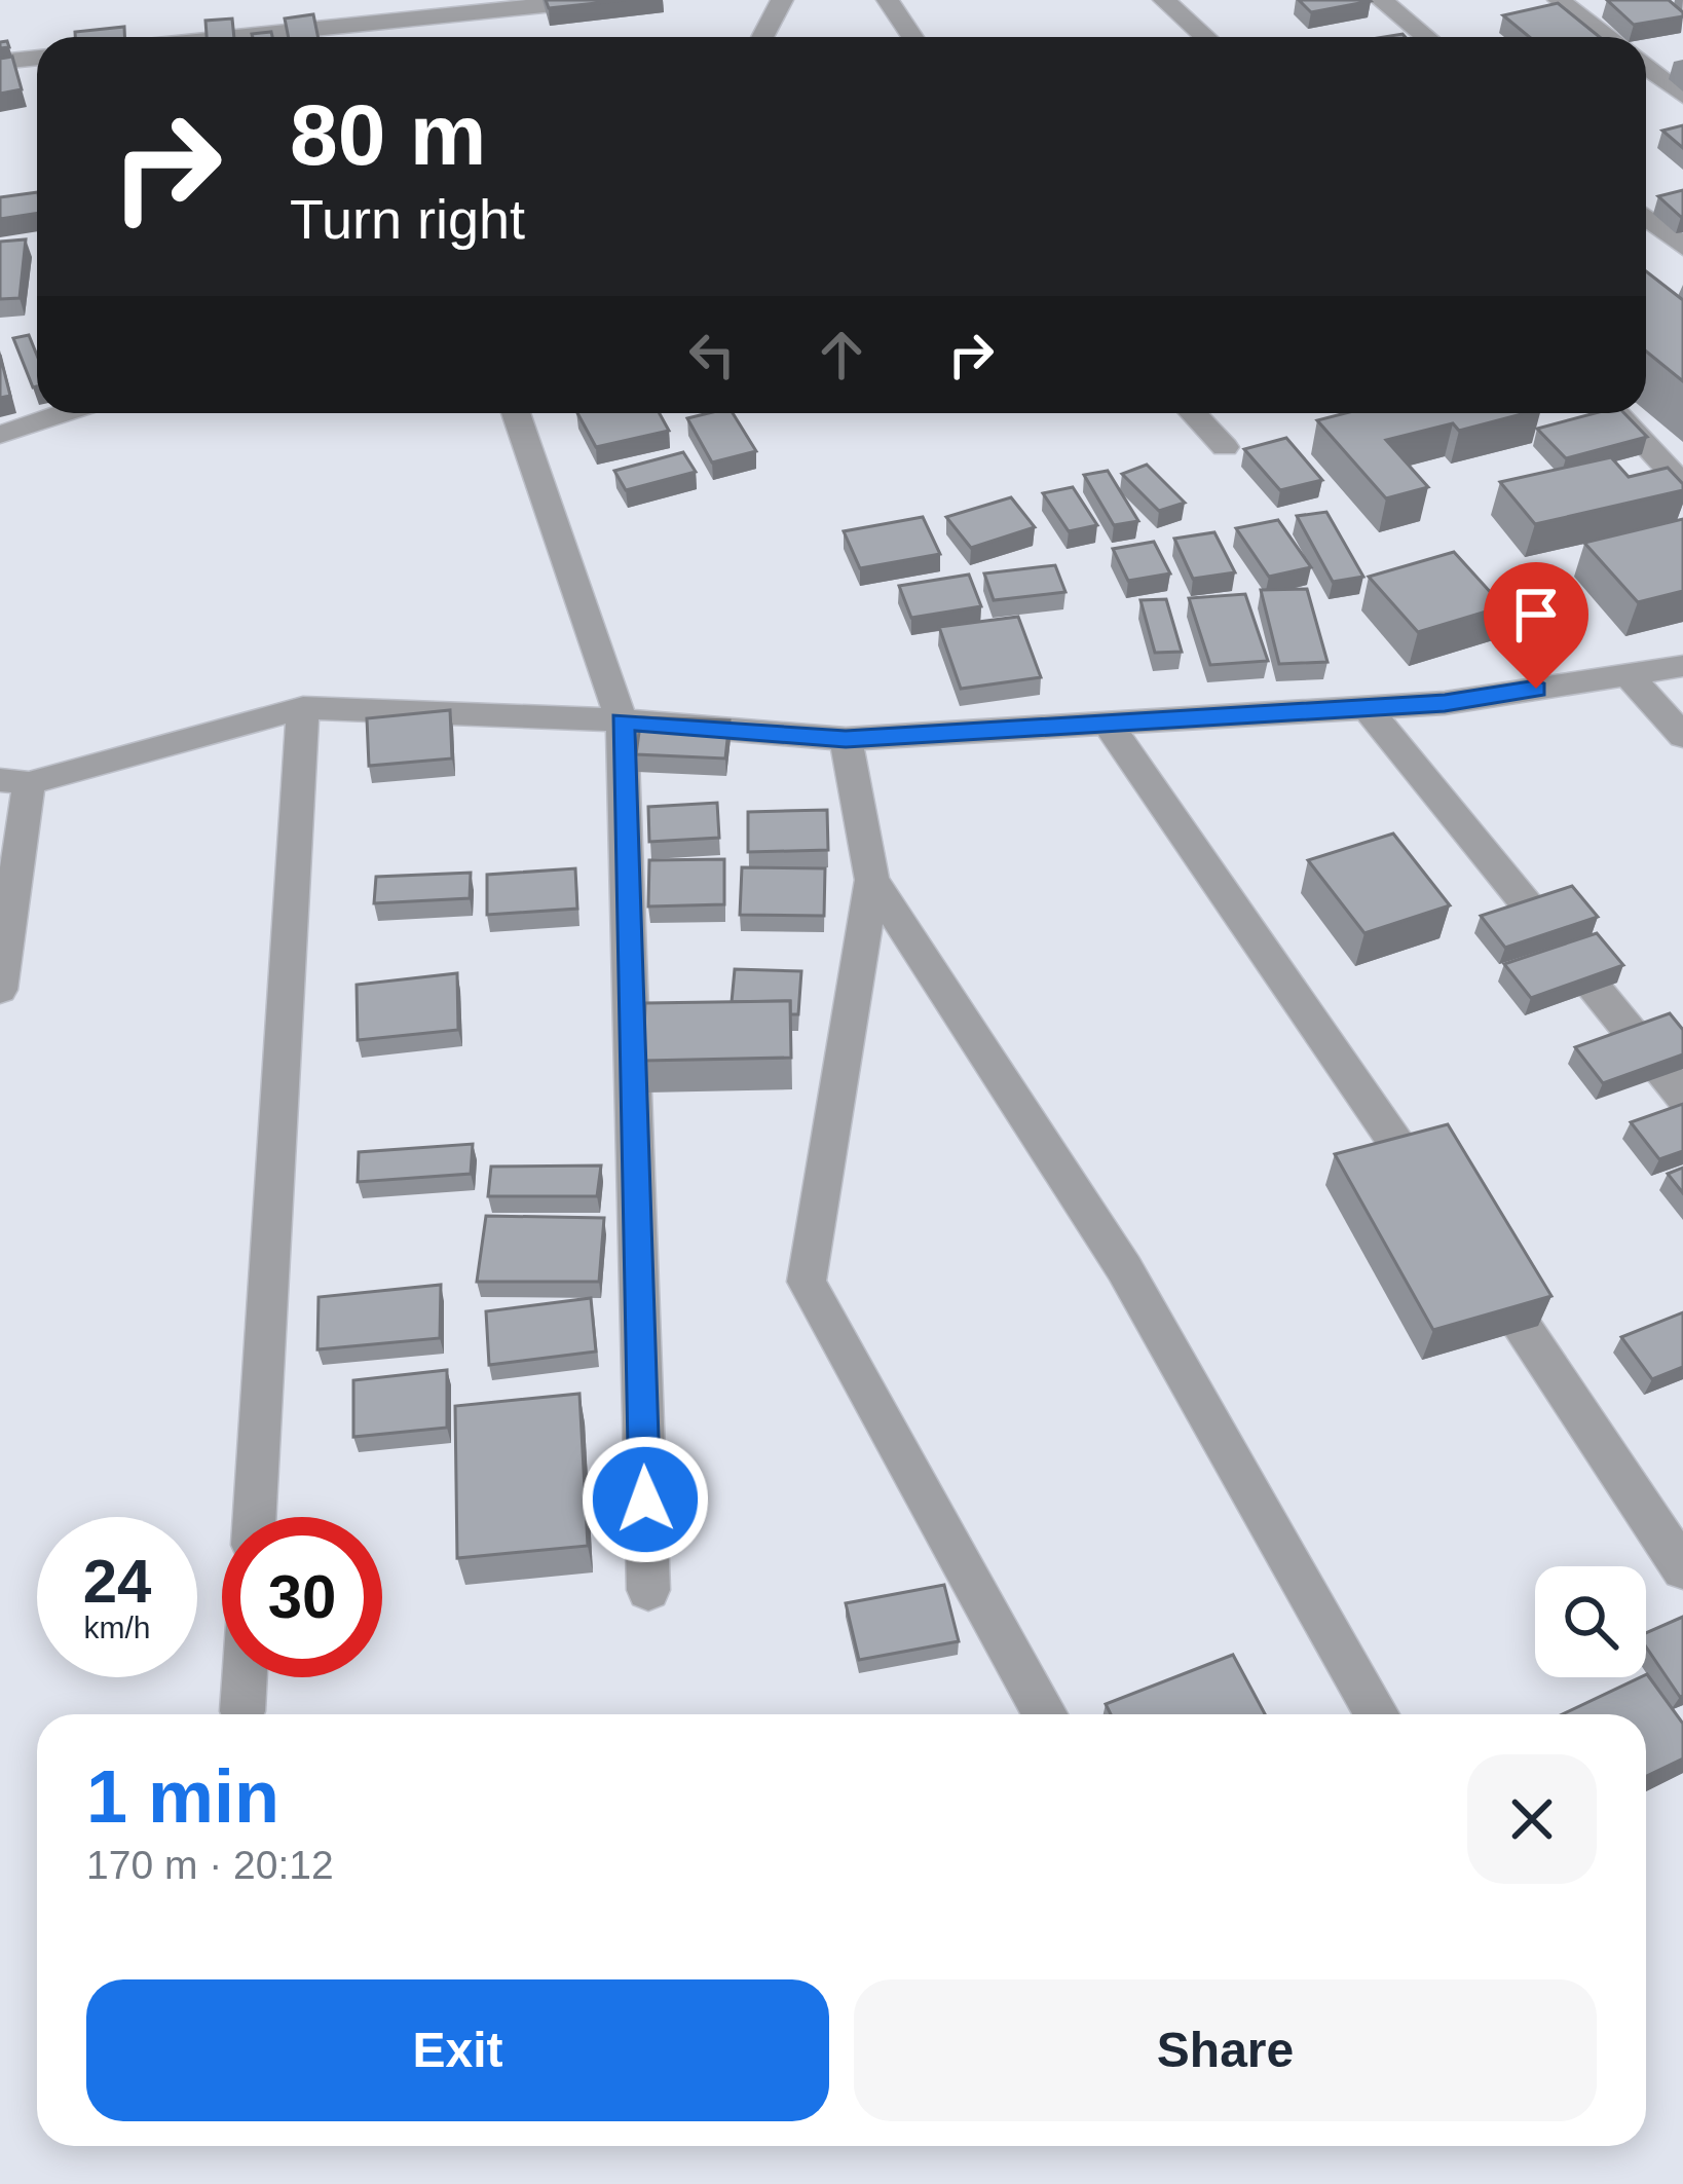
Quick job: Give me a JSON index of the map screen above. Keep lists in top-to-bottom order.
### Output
{
  "page": {
    "turn": ["80 m", "Turn right"],
    "speed": "24 km/h",
    "limit": "30",
    "heading": ["1 min", "170 m · 20:12"],
    "buttons": ["Exit", "Share"]
  }
}
